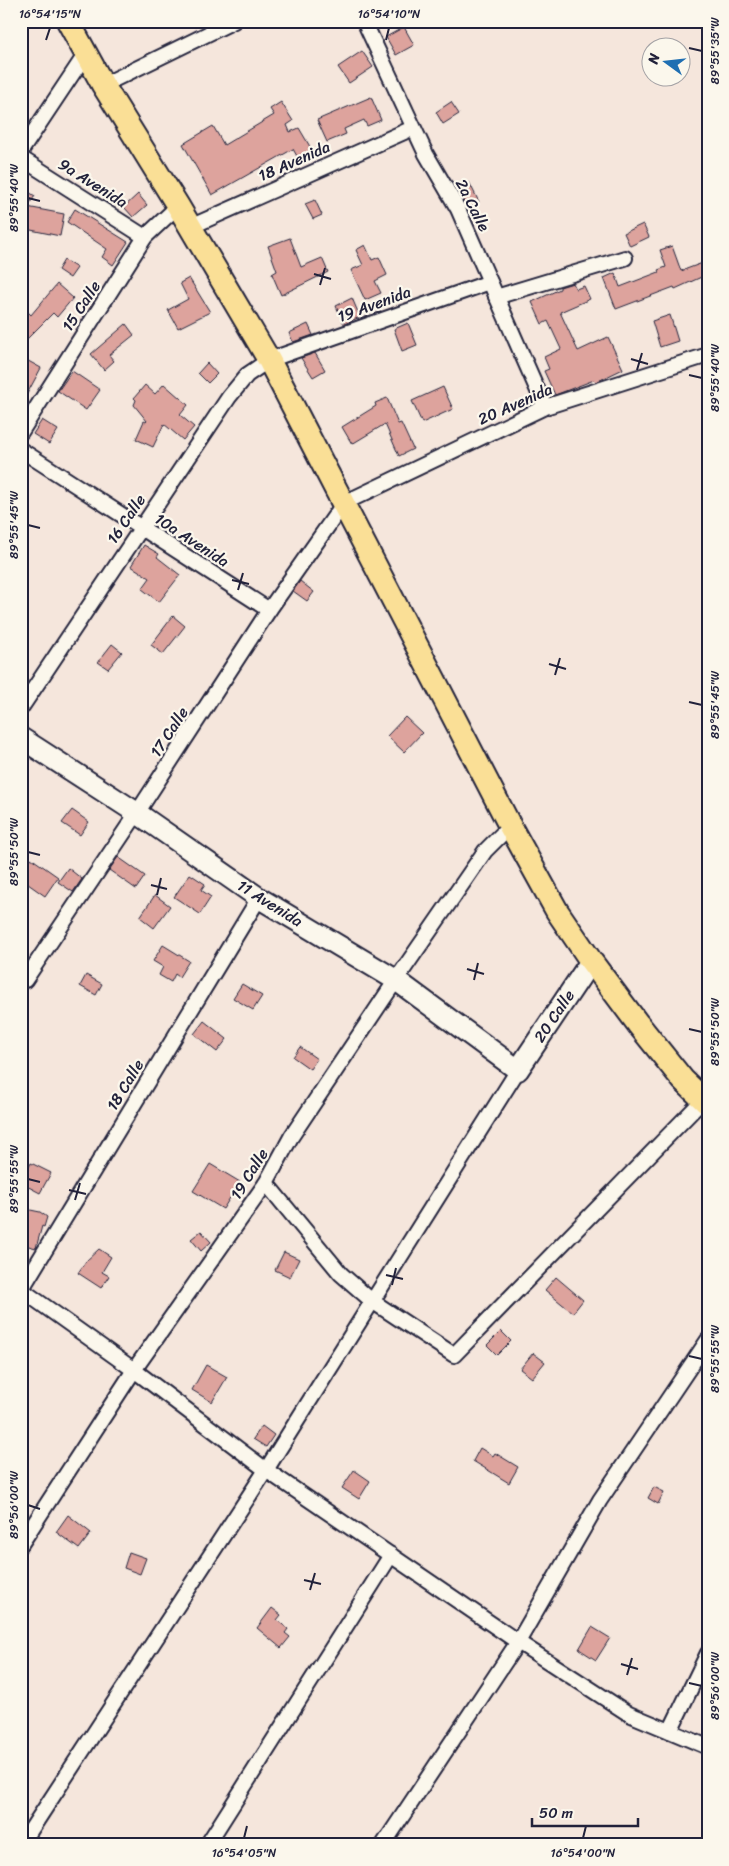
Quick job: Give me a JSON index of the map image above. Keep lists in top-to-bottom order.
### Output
{
  "streets": {
    "street": [
      "18 Avenida",
      "9a Avenida",
      "2a Calle",
      "19 Avenida",
      "15 Calle",
      "20 Avenida",
      "16 Calle",
      "10a Avenida",
      "17 Calle",
      "11 Avenida",
      "20 Calle",
      "18 Calle",
      "19 Calle"
    ]
  },
  "crossings": [
    ["18 Avenida", "2a Calle"],
    ["9a Avenida", "15 Calle"],
    ["2a Calle", "19 Avenida"],
    ["2a Calle", "20 Avenida"],
    ["19 Avenida", "16 Calle"],
    ["20 Avenida", "17 Calle"],
    ["16 Calle", "10a Avenida"],
    ["10a Avenida", "17 Calle"],
    ["17 Calle", "11 Avenida"],
    ["11 Avenida", "20 Calle"],
    ["11 Avenida", "18 Calle"],
    ["11 Avenida", "19 Calle"]
  ],
  "scale_bar": "50 m",
  "north": "left",
  "coordinates": [
    "16°54'15\"N",
    "16°54'10\"N",
    "89°55'35\"W",
    "89°55'40\"W",
    "89°55'45\"W",
    "89°55'50\"W",
    "89°55'55\"W",
    "89°56'00\"W",
    "16°54'05\"N",
    "16°54'00\"N"
  ]
}
